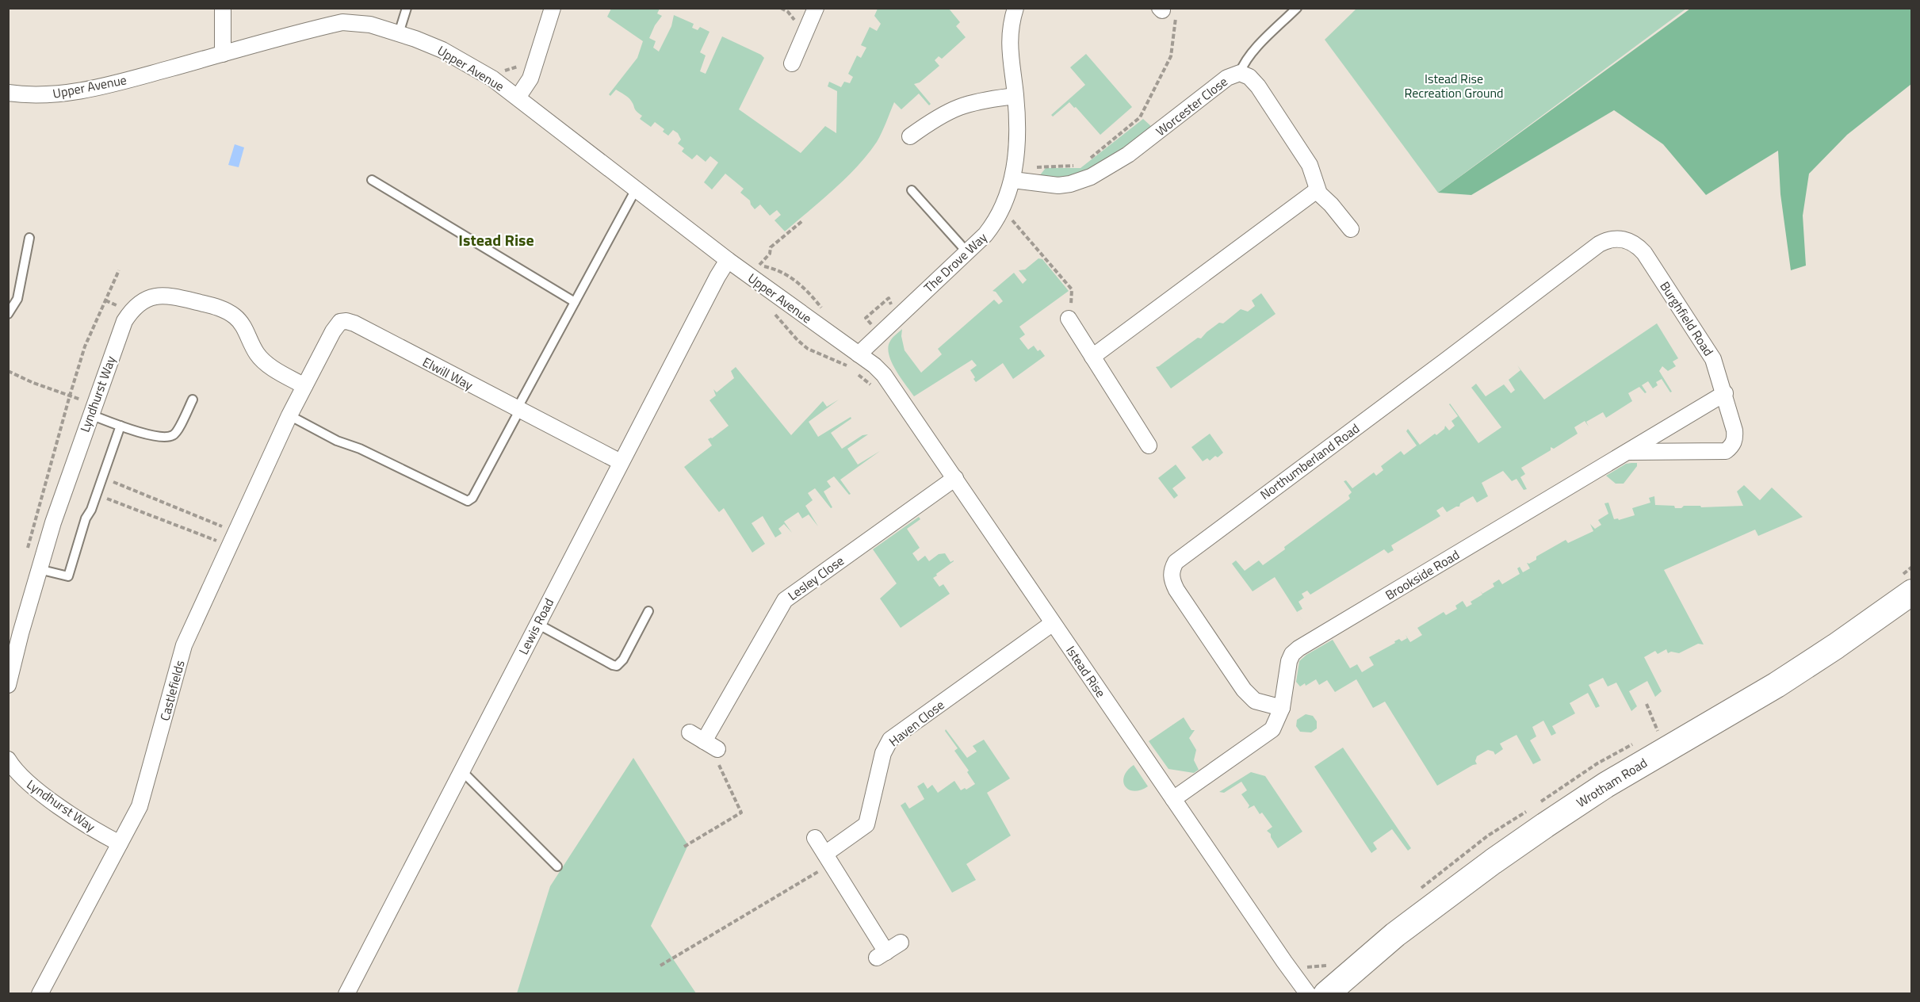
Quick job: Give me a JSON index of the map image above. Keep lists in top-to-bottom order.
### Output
{
  "streets": {
    "main road": ["Wrotham Road"],
    "street": [
      "Upper Avenue",
      "Worcester Close",
      "The Drove Way",
      "Burghfield Road",
      "Elwill Way",
      "Lyndhurst Way",
      "Northumberland Road",
      "Brookside Road",
      "Lesley Close",
      "Lewis Road",
      "Istead Rise",
      "Castlefields",
      "Haven Close"
    ]
  },
  "crossings": [
    ["Upper Avenue", "The Drove Way"],
    ["Upper Avenue", "Lewis Road"],
    ["Upper Avenue", "Istead Rise"],
    ["Worcester Close", "The Drove Way"],
    ["The Drove Way", "Istead Rise"],
    ["Burghfield Road", "Northumberland Road"],
    ["Burghfield Road", "Brookside Road"],
    ["Elwill Way", "Lyndhurst Way"],
    ["Elwill Way", "Lewis Road"],
    ["Elwill Way", "Castlefields"],
    ["Lyndhurst Way", "Castlefields"],
    ["Northumberland Road", "Brookside Road"],
    ["Brookside Road", "Istead Rise"],
    ["Lesley Close", "Istead Rise"],
    ["Istead Rise", "Haven Close"]
  ],
  "districts": ["Istead Rise"],
  "parks": ["Istead Rise Recreation Ground"]
}
